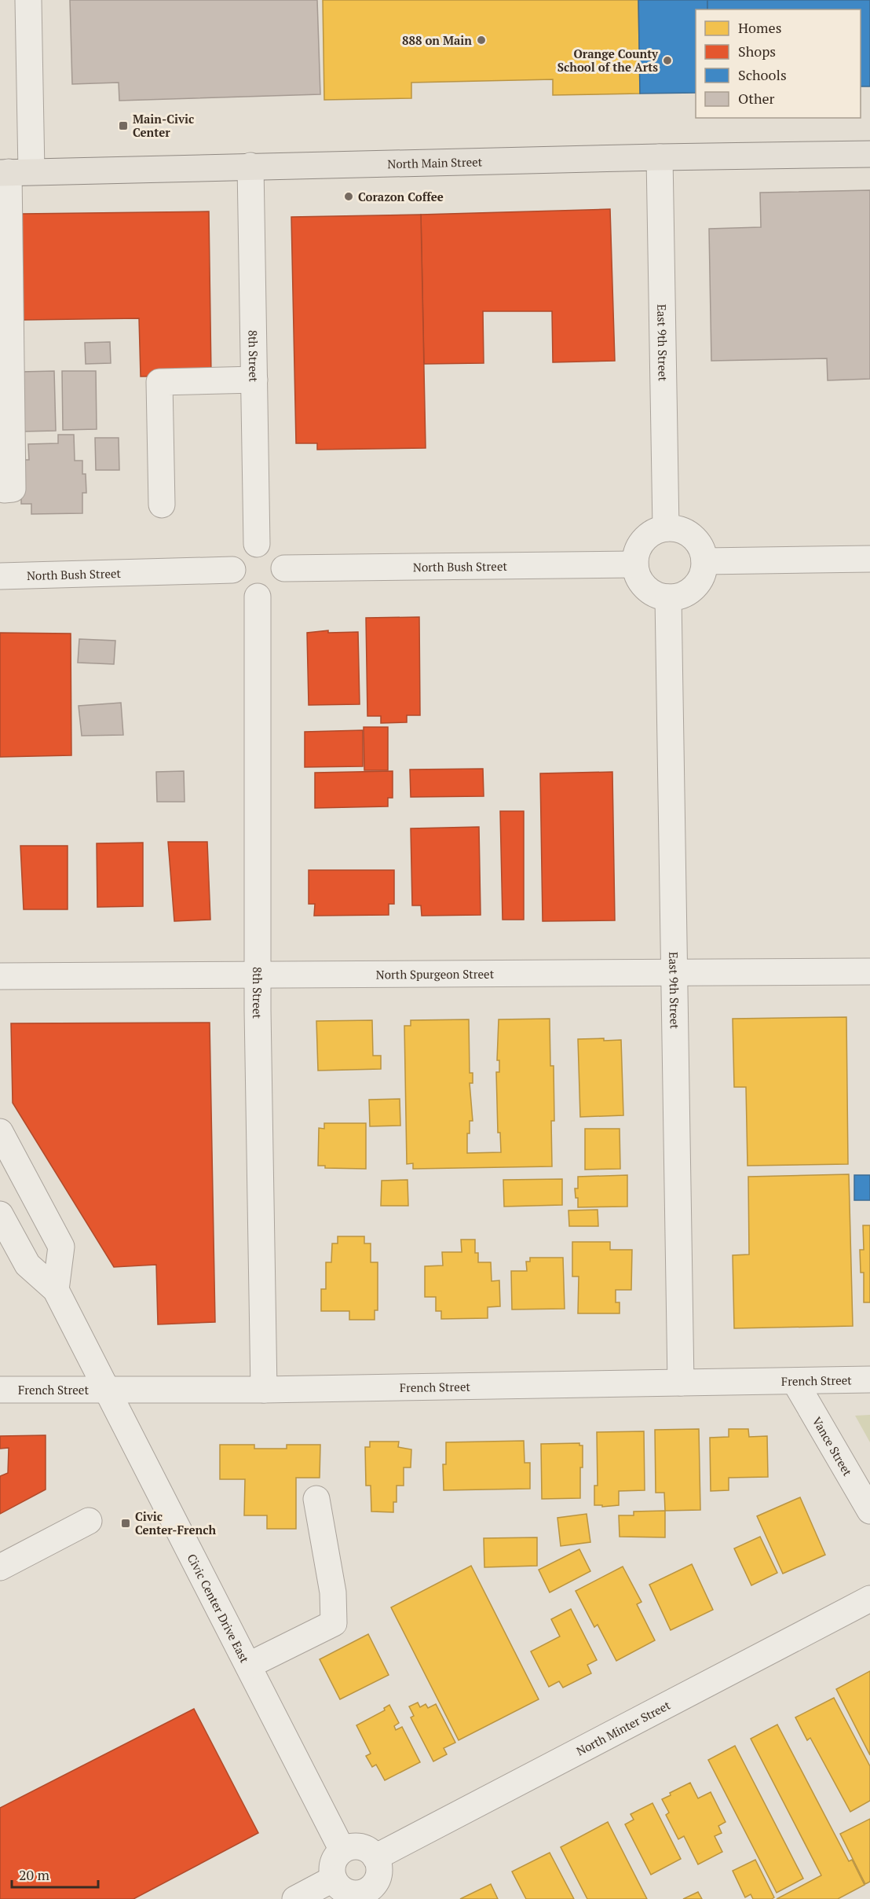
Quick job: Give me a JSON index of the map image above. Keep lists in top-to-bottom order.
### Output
{
  "streets": {
    "main road": ["North Main Street"],
    "street": [
      "East 9th Street",
      "8th Street",
      "North Bush Street",
      "North Spurgeon Street",
      "French Street",
      "Vance Street",
      "Civic Center Drive East",
      "North Minter Street"
    ]
  },
  "crossings": [
    ["North Main Street", "East 9th Street"],
    ["North Main Street", "8th Street"],
    ["East 9th Street", "North Bush Street"],
    ["East 9th Street", "North Spurgeon Street"],
    ["East 9th Street", "French Street"],
    ["8th Street", "North Bush Street"],
    ["8th Street", "North Spurgeon Street"],
    ["8th Street", "French Street"],
    ["French Street", "Vance Street"],
    ["French Street", "Civic Center Drive East"],
    ["Civic Center Drive East", "North Minter Street"]
  ],
  "places": {
    "other": ["888 on Main", "Orange County School of the Arts", "Corazon Coffee"],
    "transit": ["Main-Civic Center", "Civic Center-French"]
  },
  "legend": [
    "Homes",
    "Shops",
    "Schools",
    "Other"
  ],
  "scale_bar": "20 m"
}
